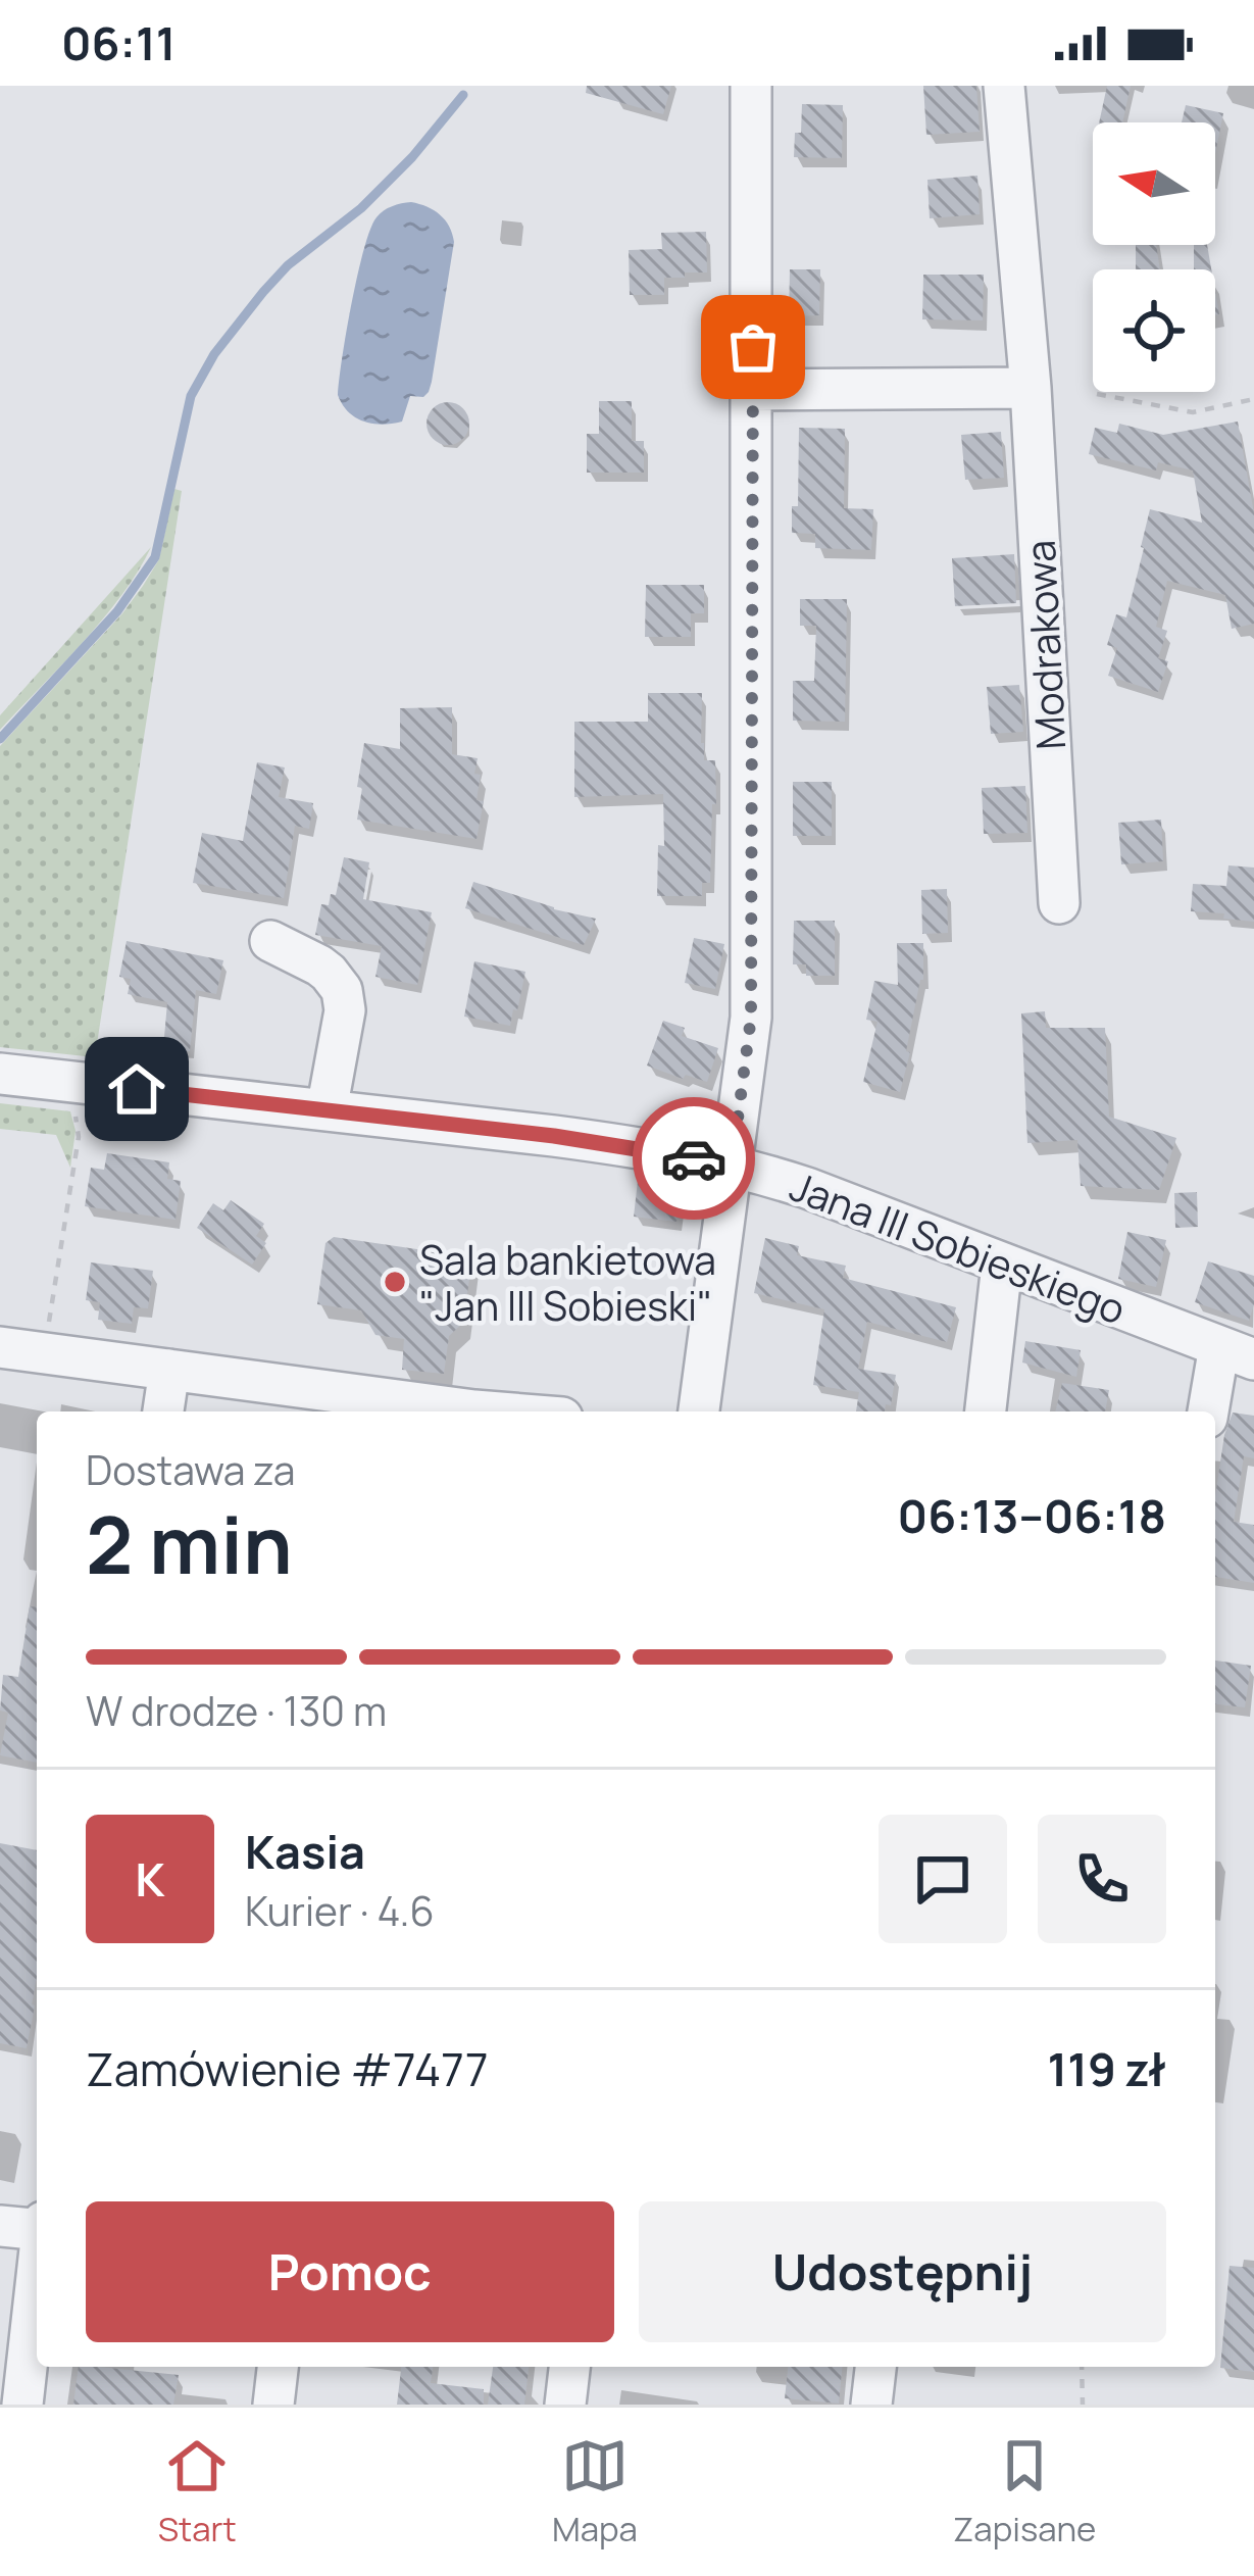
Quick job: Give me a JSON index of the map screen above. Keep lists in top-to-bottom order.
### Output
{
  "streets": {
    "street": ["Modrakowa", "Jana III Sobieskiego"]
  },
  "places": ["Sala bankietowa \"Jan III Sobieski\""],
  "north": "left",
  "page": {
    "status": "06:11",
    "heading": ["2 min", "Dostawa za", "06:13–06:18"],
    "panel": [
      "Kasia",
      "Kurier · 4.6",
      "Zamówienie #7477",
      "119 zł"
    ],
    "bar": "W drodze · 130 m",
    "round": "K",
    "buttons": ["Pomoc", "Udostępnij"],
    "tabs": ["Start", "Mapa", "Zapisane"]
  }
}
